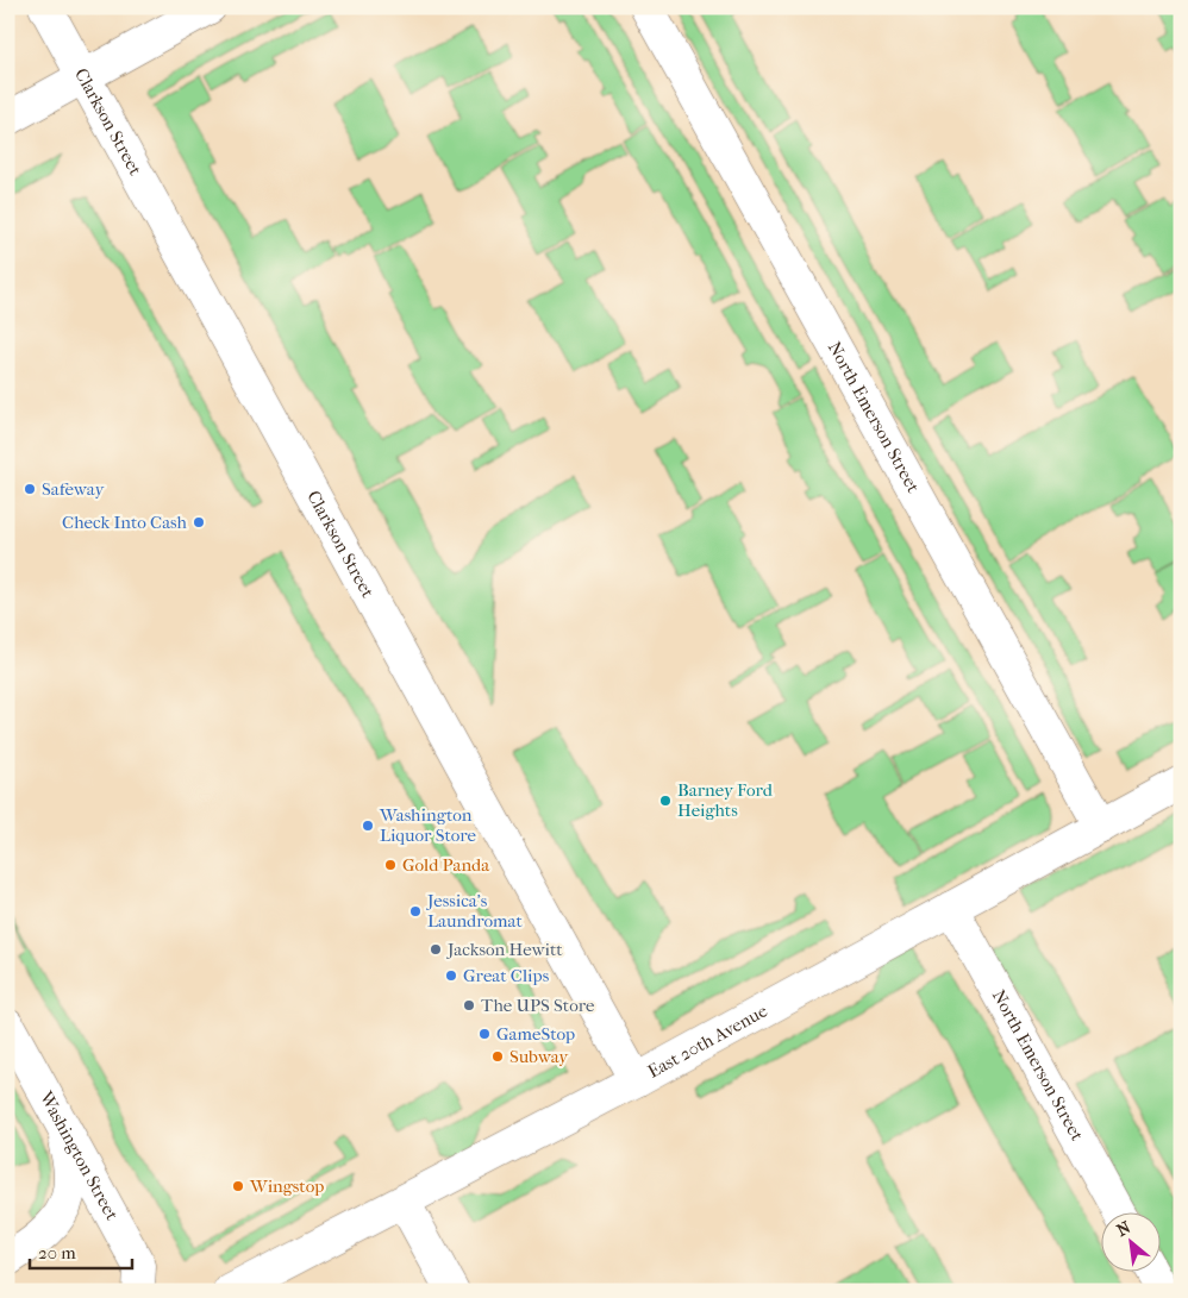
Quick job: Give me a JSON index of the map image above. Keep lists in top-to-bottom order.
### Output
{
  "streets": {
    "street": [
      "Clarkson Street",
      "North Emerson Street",
      "East 20th Avenue",
      "Washington Street"
    ]
  },
  "crossings": [
    ["Clarkson Street", "East 20th Avenue"],
    ["North Emerson Street", "East 20th Avenue"]
  ],
  "places": [
    "Safeway",
    "Check Into Cash",
    "Barney Ford Heights",
    "Washington Liquor Store",
    "Gold Panda",
    "Jessica's Laundromat",
    "Jackson Hewitt",
    "Great Clips",
    "The UPS Store",
    "GameStop",
    "Subway",
    "Wingstop"
  ],
  "scale_bar": "20 m",
  "north": "top left"
}
